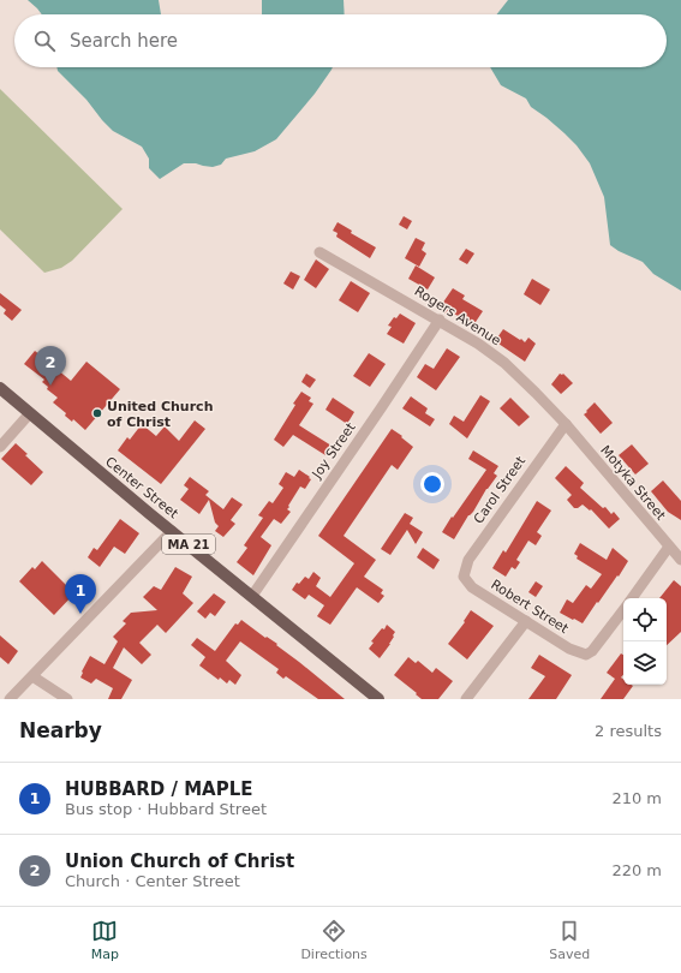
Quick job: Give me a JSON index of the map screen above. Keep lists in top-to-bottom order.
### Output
{
  "streets": {
    "main road": ["Center Street", "MA 21"],
    "street": [
      "Rogers Avenue",
      "Joy Street",
      "Motyka Street",
      "Carol Street",
      "Robert Street"
    ]
  },
  "crossings": [
    ["Rogers Avenue", "Joy Street"],
    ["Rogers Avenue", "Motyka Street"],
    ["Rogers Avenue", "Carol Street"],
    ["Joy Street", "Center Street"],
    ["Motyka Street", "Carol Street"],
    ["Carol Street", "Robert Street"]
  ],
  "places": ["United Church of Christ"],
  "page": {
    "search": "Search here",
    "pins": ["2", "1"],
    "heading": ["Nearby", "2 results"],
    "list": [
      {
        "mark": "1",
        "name": "HUBBARD / MAPLE",
        "note": "Bus stop · Hubbard Street",
        "value": "210 m"
      },
      {
        "mark": "2",
        "name": "Union Church of Christ",
        "note": "Church · Center Street",
        "value": "220 m"
      }
    ],
    "nav": ["Map", "Directions", "Saved"]
  }
}
